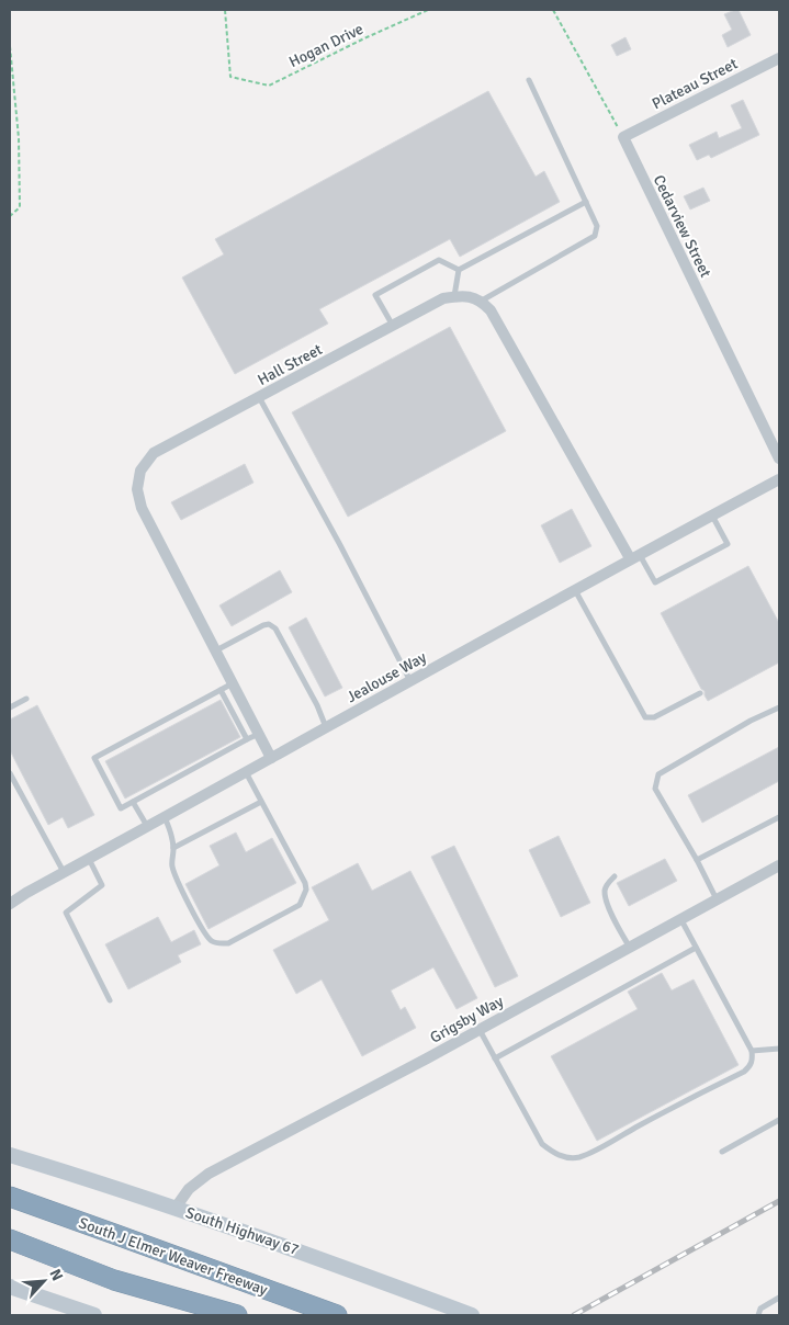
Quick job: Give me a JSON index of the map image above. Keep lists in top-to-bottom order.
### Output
{
  "streets": {
    "highway": ["South J Elmer Weaver Freeway"],
    "main road": ["South Highway 67"],
    "street": [
      "Plateau Street",
      "Cedarview Street",
      "Hall Street",
      "Jealouse Way",
      "Grigsby Way"
    ],
    "path": ["Hogan Drive"]
  },
  "crossings": [
    ["Plateau Street", "Cedarview Street"],
    ["Hall Street", "Jealouse Way"],
    ["Grigsby Way", "South Highway 67"]
  ],
  "north": "top right"
}
